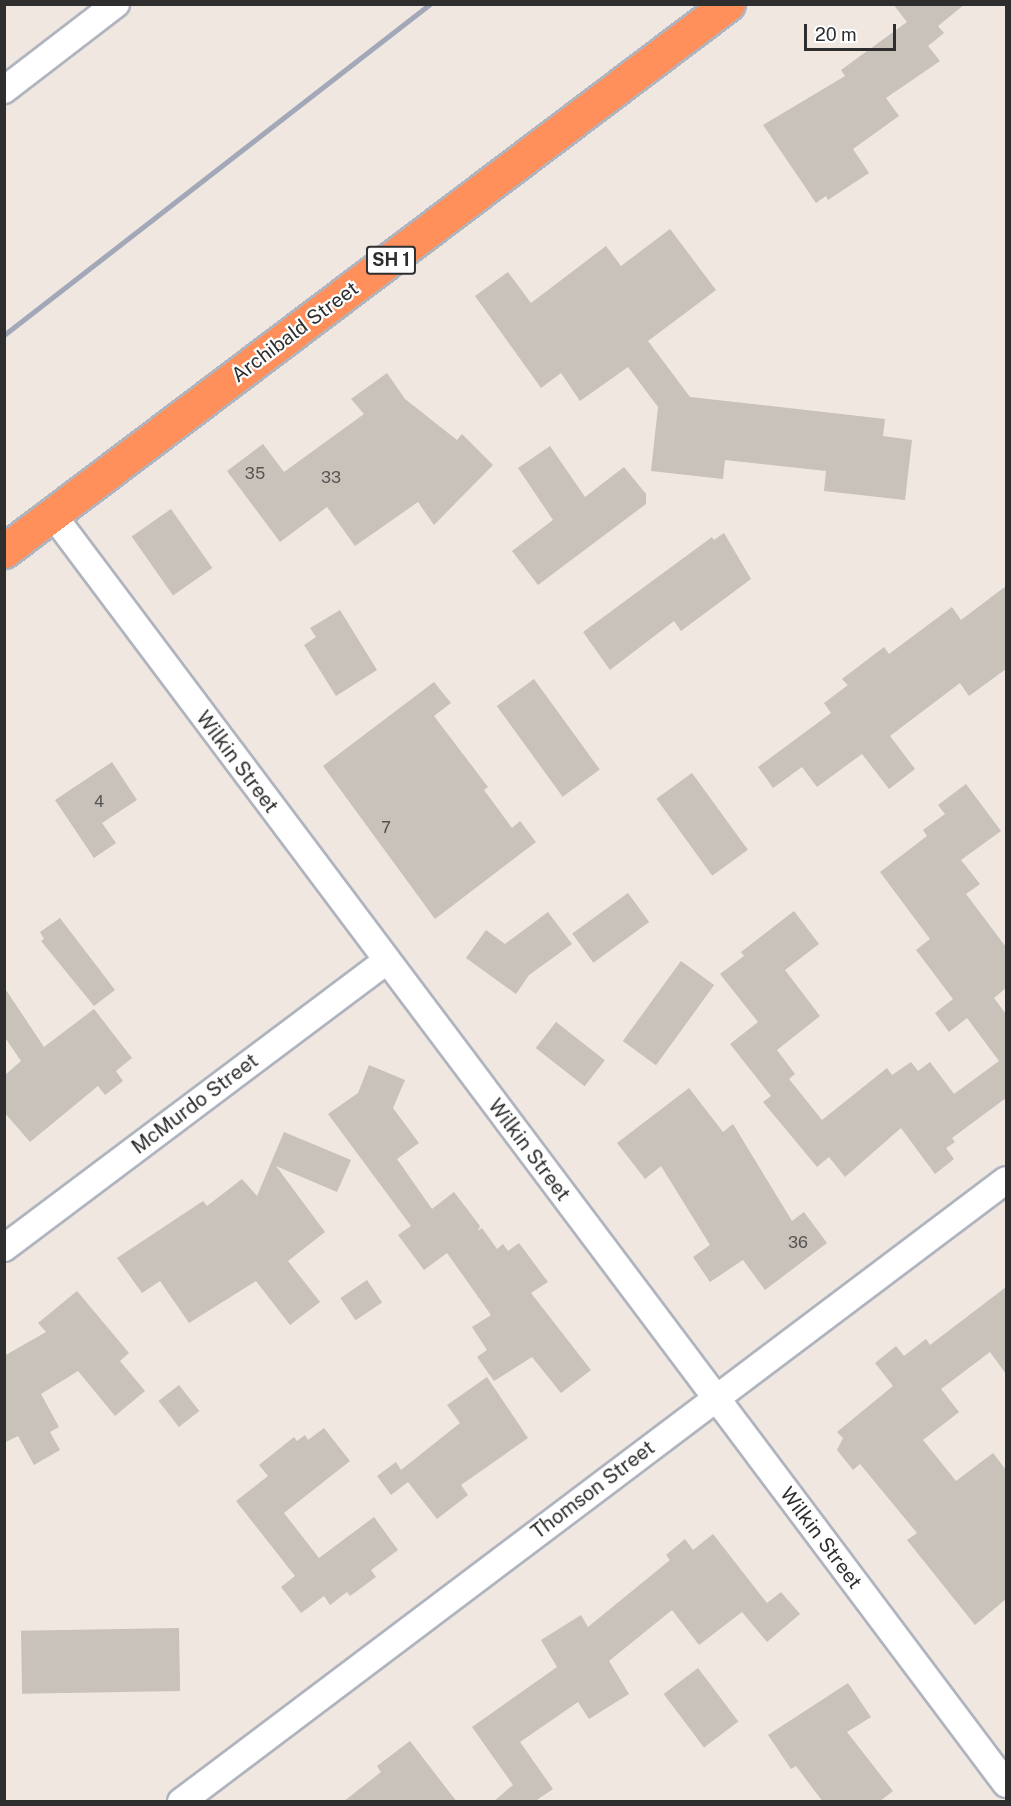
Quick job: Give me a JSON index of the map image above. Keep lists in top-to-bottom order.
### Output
{
  "streets": {
    "highway": ["SH 1", "Archibald Street"],
    "street": ["Wilkin Street", "McMurdo Street", "Thomson Street"]
  },
  "crossings": [
    ["Archibald Street", "Wilkin Street"],
    ["Wilkin Street", "McMurdo Street"],
    ["Wilkin Street", "Thomson Street"]
  ],
  "house_numbers": [
    "35",
    "33",
    "4",
    "7",
    "36"
  ],
  "scale_bar": "20 m"
}
